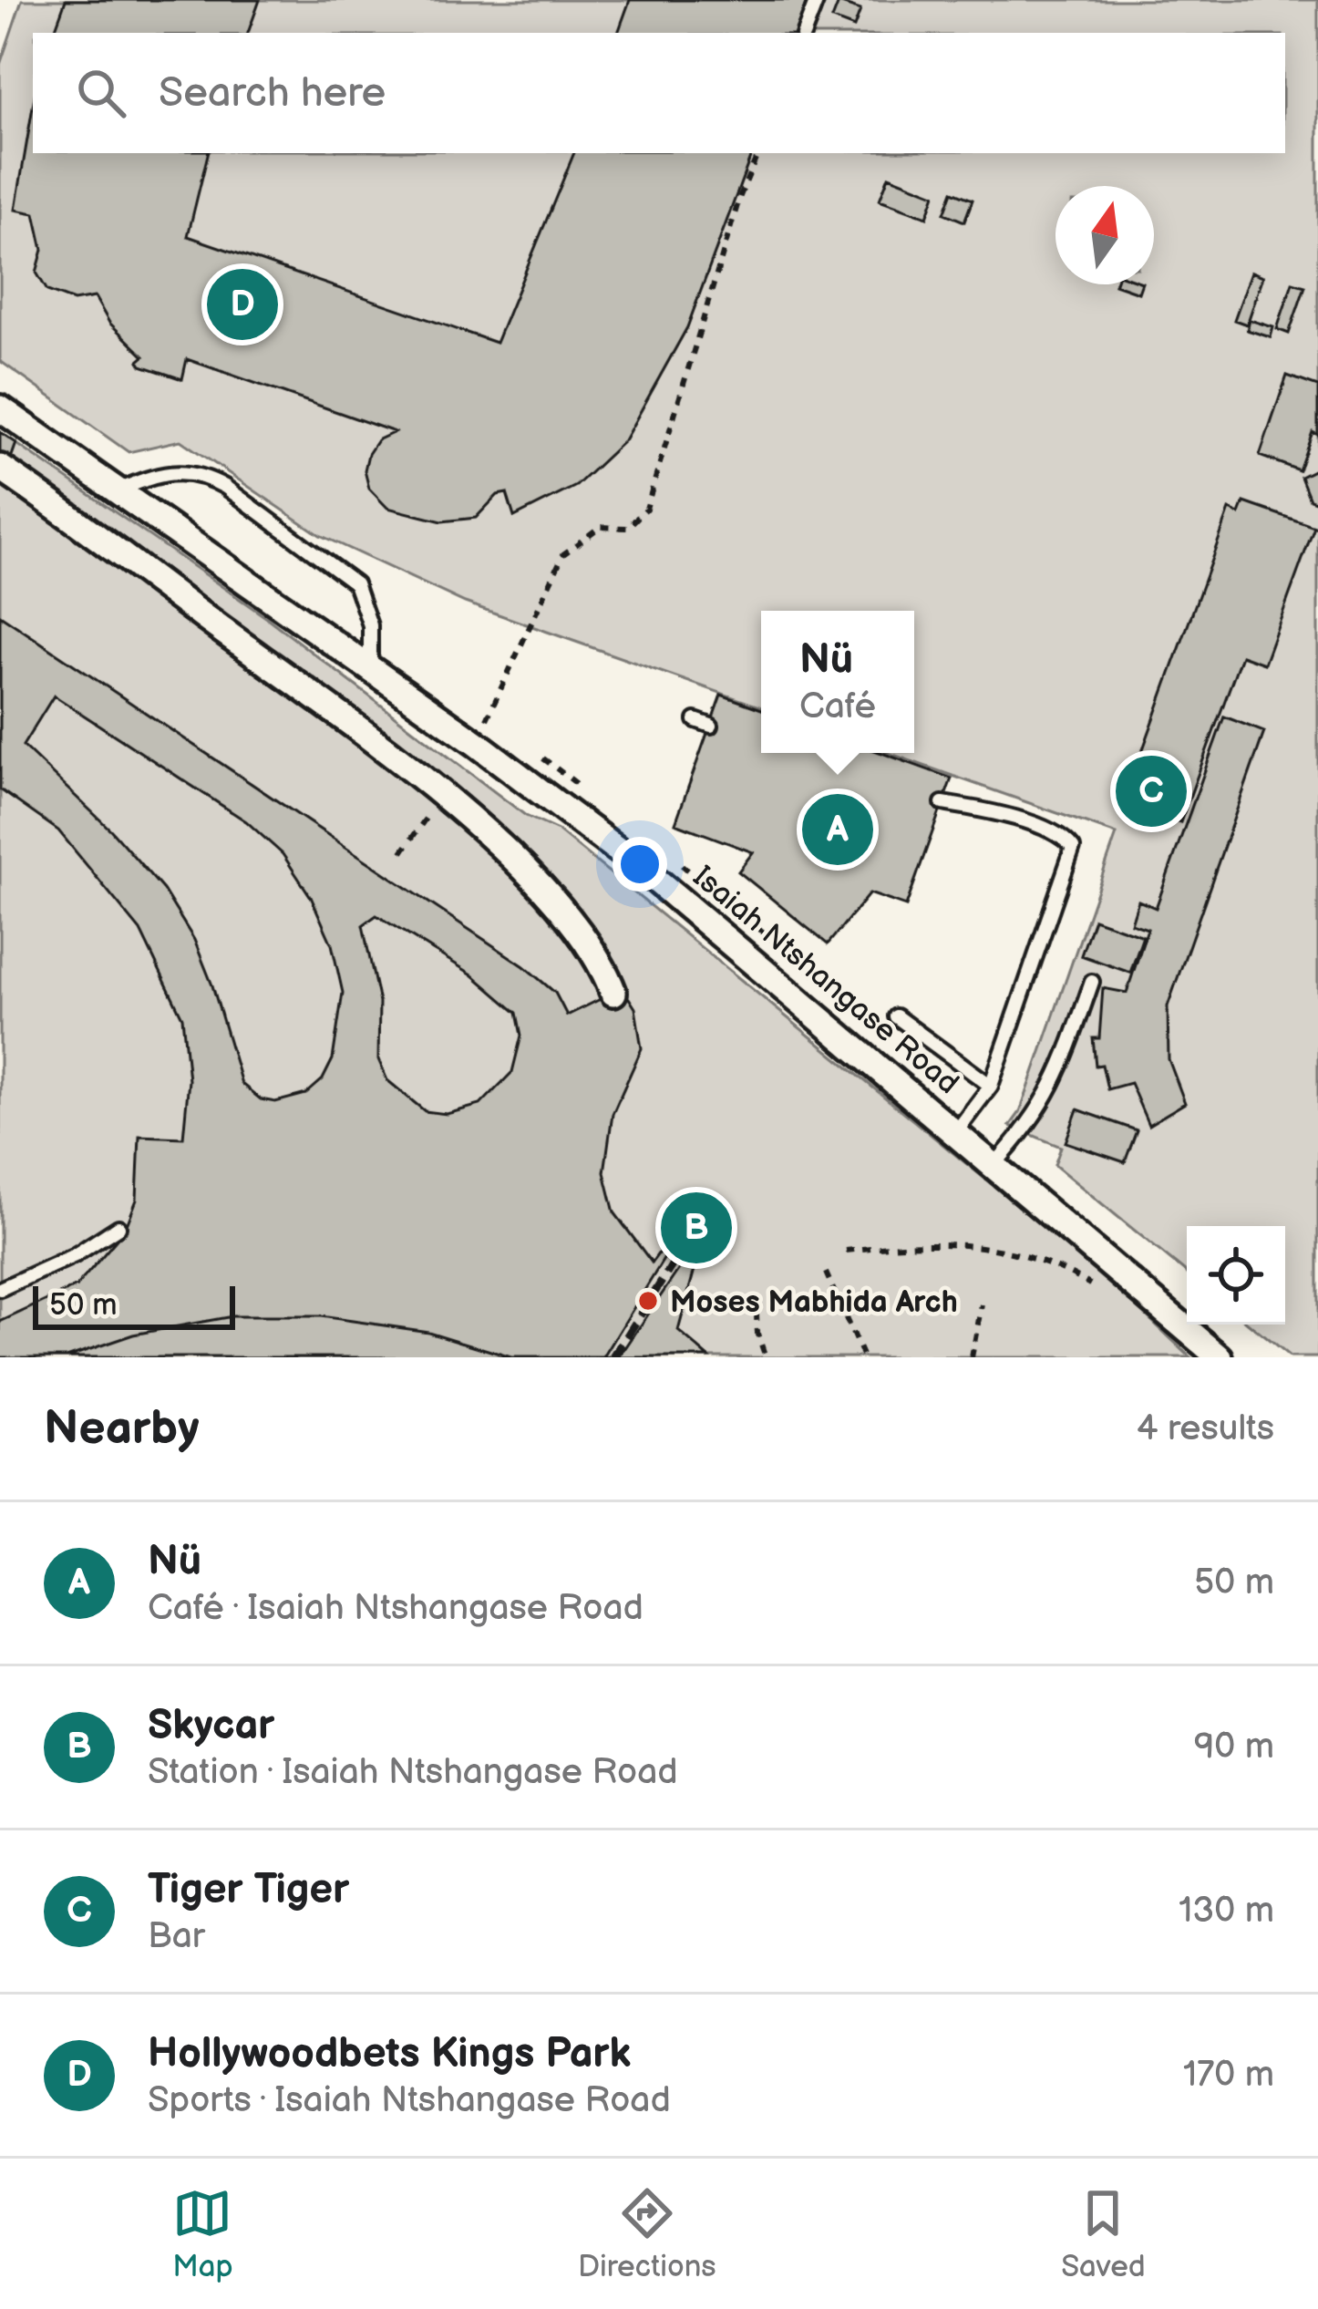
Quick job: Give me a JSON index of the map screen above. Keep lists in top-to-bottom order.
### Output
{
  "streets": {
    "street": ["Isaiah Ntshangase Road"]
  },
  "places": ["Moses Mabhida Arch"],
  "scale_bar": "50 m",
  "north": "top",
  "page": {
    "search": "Search here",
    "pins": [
      "D",
      "C",
      "A",
      "B"
    ],
    "popup": ["Nü", "Café"],
    "scale": "50 m",
    "heading": ["Nearby", "4 results"],
    "list": [
      {
        "mark": "A",
        "name": "Nü",
        "note": "Café · Isaiah Ntshangase Road",
        "value": "50 m"
      },
      {
        "mark": "B",
        "name": "Skycar",
        "note": "Station · Isaiah Ntshangase Road",
        "value": "90 m"
      },
      {
        "mark": "C",
        "name": "Tiger Tiger",
        "note": "Bar",
        "value": "130 m"
      },
      {
        "mark": "D",
        "name": "Hollywoodbets Kings Park",
        "note": "Sports · Isaiah Ntshangase Road",
        "value": "170 m"
      }
    ],
    "nav": ["Map", "Directions", "Saved"]
  }
}
